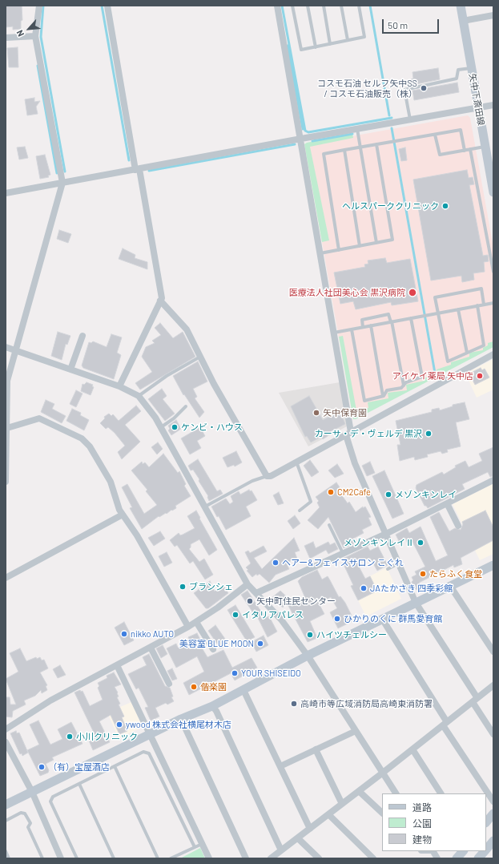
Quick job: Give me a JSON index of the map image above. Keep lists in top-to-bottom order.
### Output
{
  "streets": {
    "street": ["矢中下斎田線"]
  },
  "places": [
    "コスモ石油 セルフ矢中SS / コスモ石油販売（株）",
    "ヘルスパーククリニック",
    "医療法人社団美心会 黒沢病院",
    "アイケイ薬局 矢中店",
    "矢中保育園",
    "ケンビ・ハウス",
    "カーサ・デ・ヴェルデ 黒沢",
    "CM2Cafe",
    "メゾンキンレイ",
    "メゾンキンレイⅡ",
    "ヘアー&フェイスサロン こぐれ",
    "たらふく食堂",
    "ブランシェ",
    "JAたかさき 四季彩館",
    "矢中町住民センター",
    "イタリアパレス",
    "ひかりのくに 群馬愛育館",
    "nikko AUTO",
    "ハイツチェルシー",
    "美容室 BLUE MOON",
    "YOUR SHISEIDO",
    "偕楽園",
    "高崎市等広域消防局高崎東消防署",
    "ywood 株式会社横尾材木店",
    "小川クリニック",
    "（有）宝屋酒店"
  ],
  "legend": ["道路", "公園", "建物"],
  "scale_bar": "50 m",
  "north": "bottom left"
}
